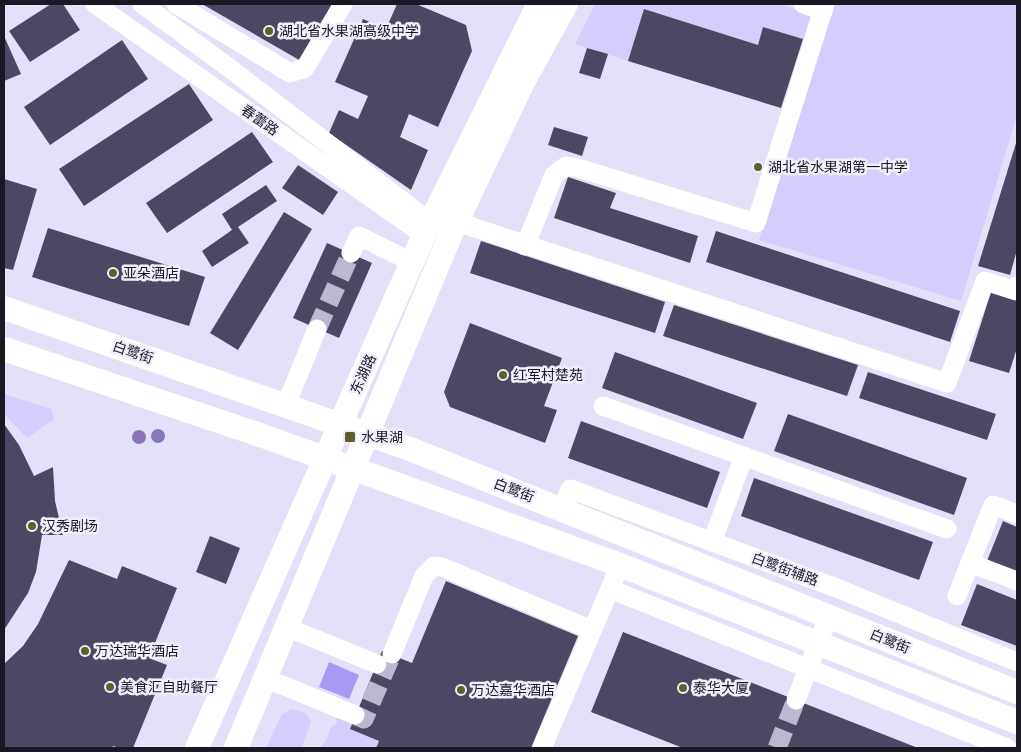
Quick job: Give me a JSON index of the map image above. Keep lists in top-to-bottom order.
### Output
{
  "streets": {
    "main road": ["白鹭街", "东湖路"],
    "street": ["春蕾路", "白鹭街辅路"]
  },
  "crossings": [
    ["春蕾路", "东湖路"],
    ["白鹭街", "东湖路"],
    ["白鹭街", "白鹭街辅路"]
  ],
  "places": {
    "other": [
      "湖北省水果湖高级中学",
      "湖北省水果湖第一中学",
      "亚朵酒店",
      "红军村楚苑",
      "汉秀剧场",
      "万达瑞华酒店",
      "美食汇自助餐厅",
      "泰华大厦",
      "万达嘉华酒店"
    ],
    "transit": ["水果湖"]
  }
}
